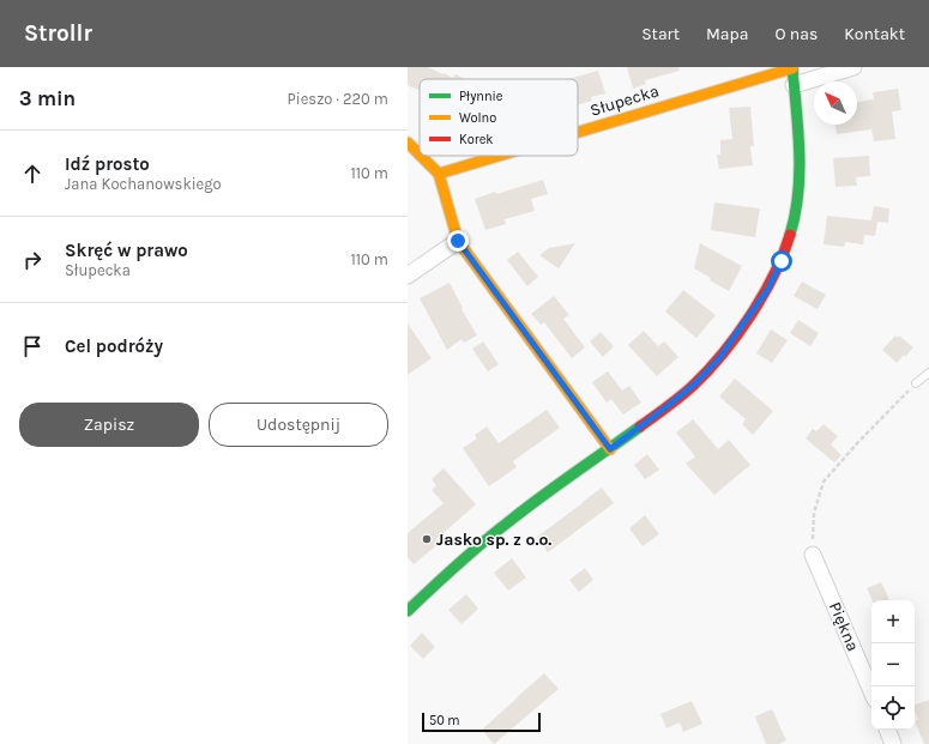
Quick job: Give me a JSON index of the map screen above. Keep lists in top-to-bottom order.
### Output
{
  "streets": {
    "street": ["Słupecka", "Piękna"]
  },
  "places": ["Jasko sp. z o.o."],
  "legend": ["Płynnie", "Wolno", "Korek"],
  "scale_bar": "50 m",
  "north": "top left",
  "page": {
    "header": "Strollr",
    "nav": [
      "Start",
      "Mapa",
      "O nas",
      "Kontakt"
    ],
    "heading": ["3 min", "Pieszo · 220 m"],
    "list": [
      ["Idź prosto", "Jana Kochanowskiego", "110 m"],
      ["Skręć w prawo", "Słupecka", "110 m"],
      "Cel podróży"
    ],
    "buttons": ["Zapisz", "Udostępnij"],
    "map_buttons": ["+", "−"],
    "scale": "50 m"
  }
}
